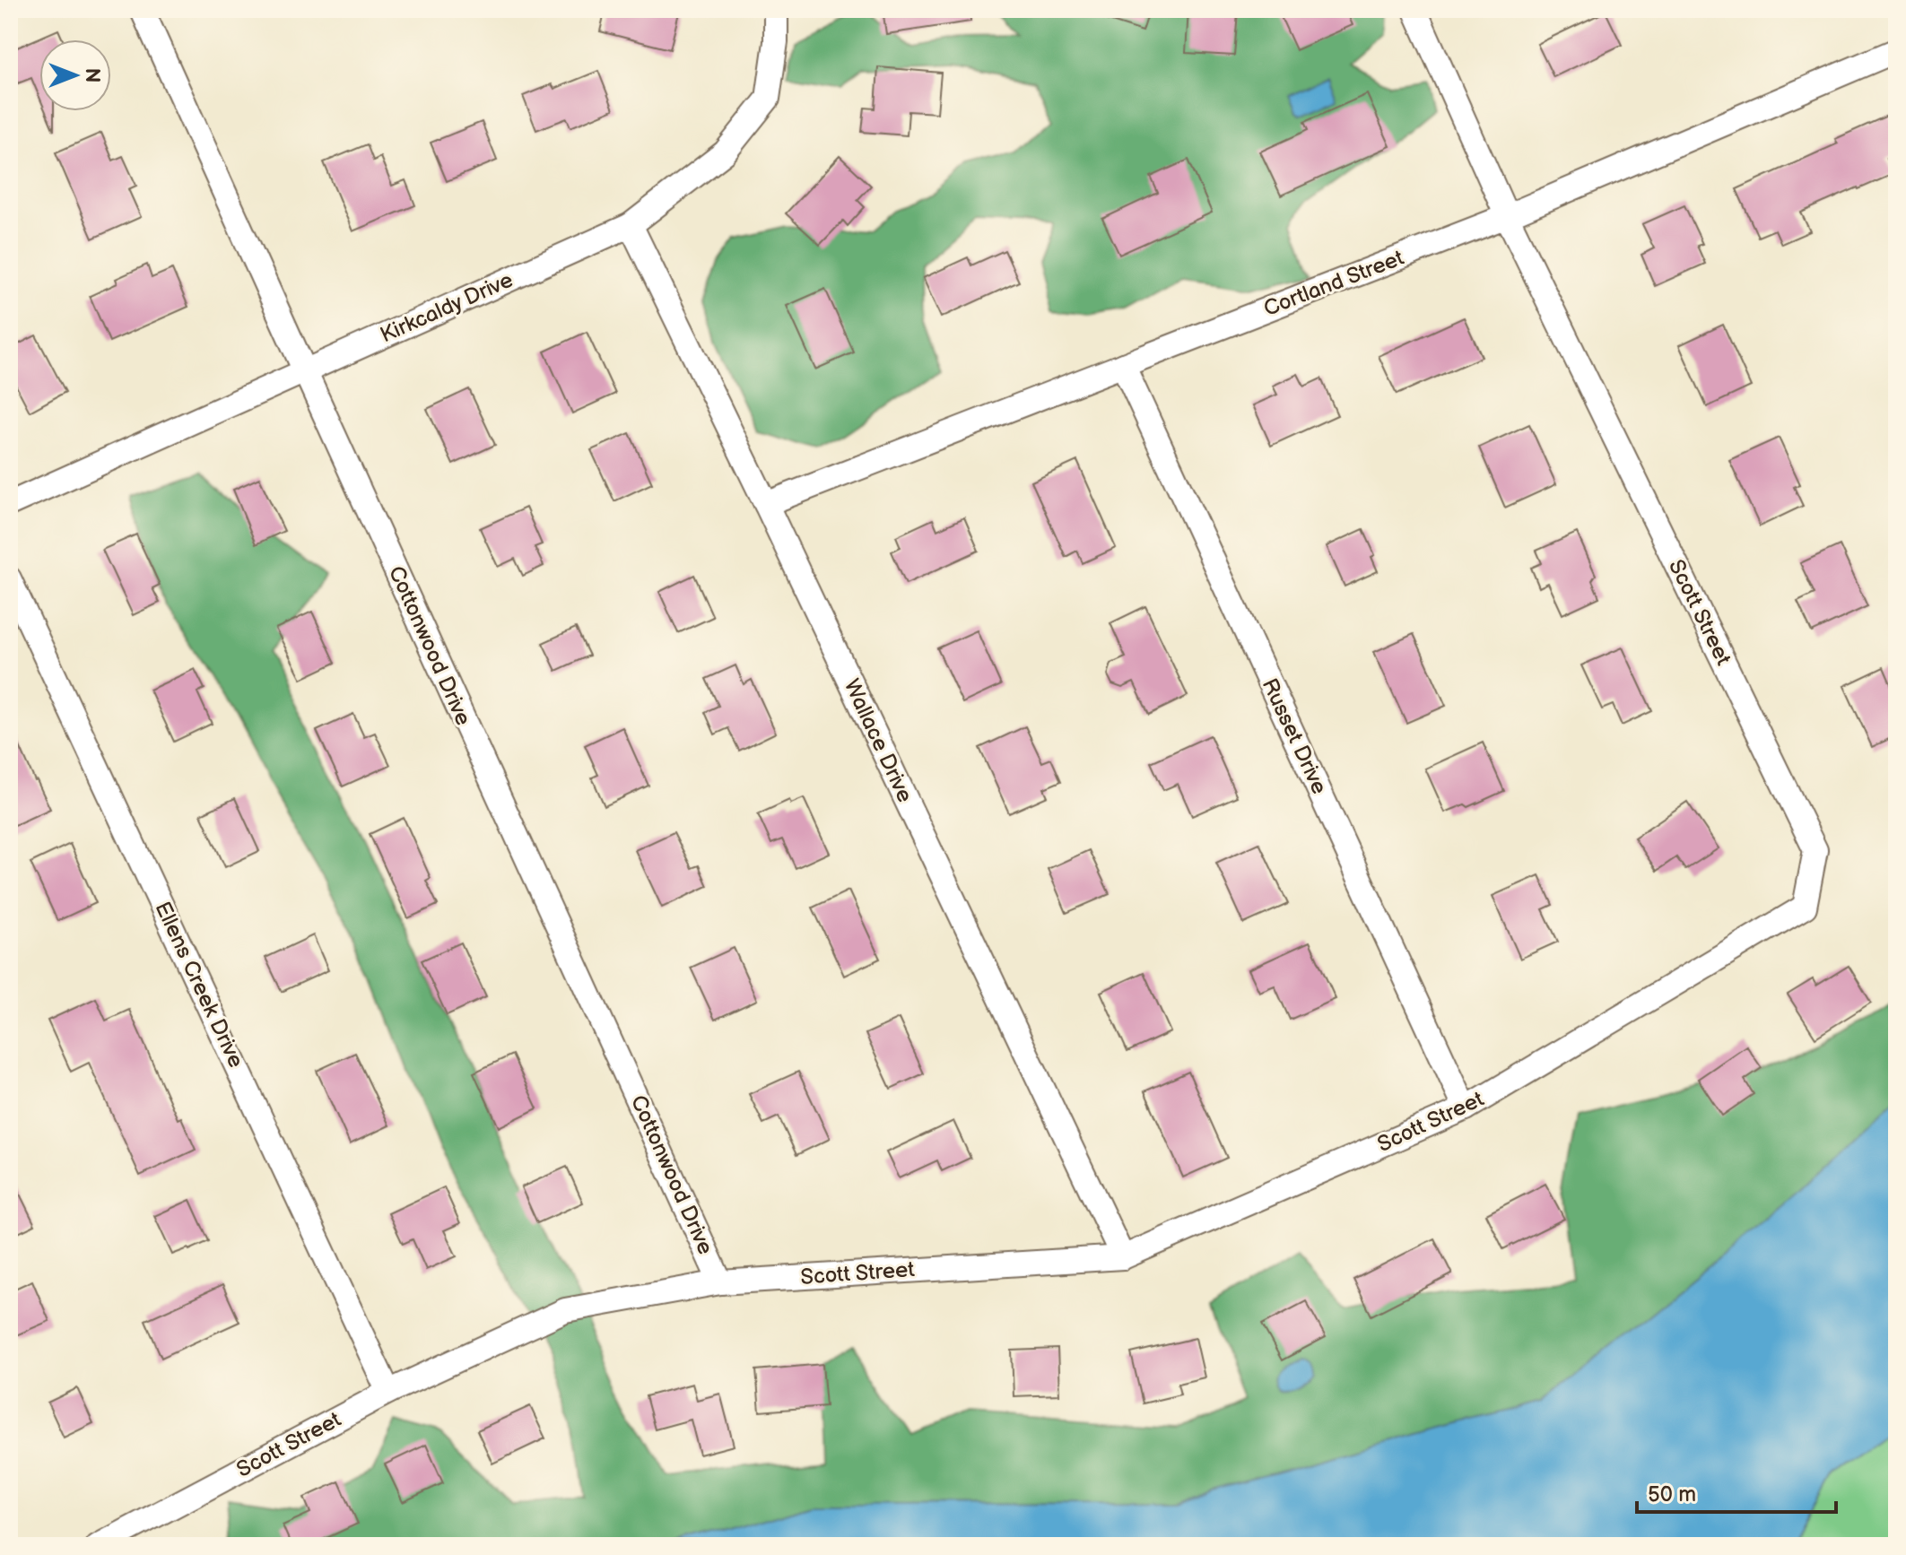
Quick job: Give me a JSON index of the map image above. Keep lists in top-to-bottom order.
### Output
{
  "streets": {
    "street": [
      "Cortland Street",
      "Kirkcaldy Drive",
      "Scott Street",
      "Cottonwood Drive",
      "Russet Drive",
      "Wallace Drive",
      "Ellens Creek Drive"
    ]
  },
  "crossings": [
    ["Cortland Street", "Scott Street"],
    ["Cortland Street", "Russet Drive"],
    ["Cortland Street", "Wallace Drive"],
    ["Kirkcaldy Drive", "Cottonwood Drive"],
    ["Kirkcaldy Drive", "Wallace Drive"],
    ["Scott Street", "Cottonwood Drive"],
    ["Scott Street", "Russet Drive"],
    ["Scott Street", "Wallace Drive"],
    ["Scott Street", "Ellens Creek Drive"]
  ],
  "scale_bar": "50 m",
  "north": "right"
}
